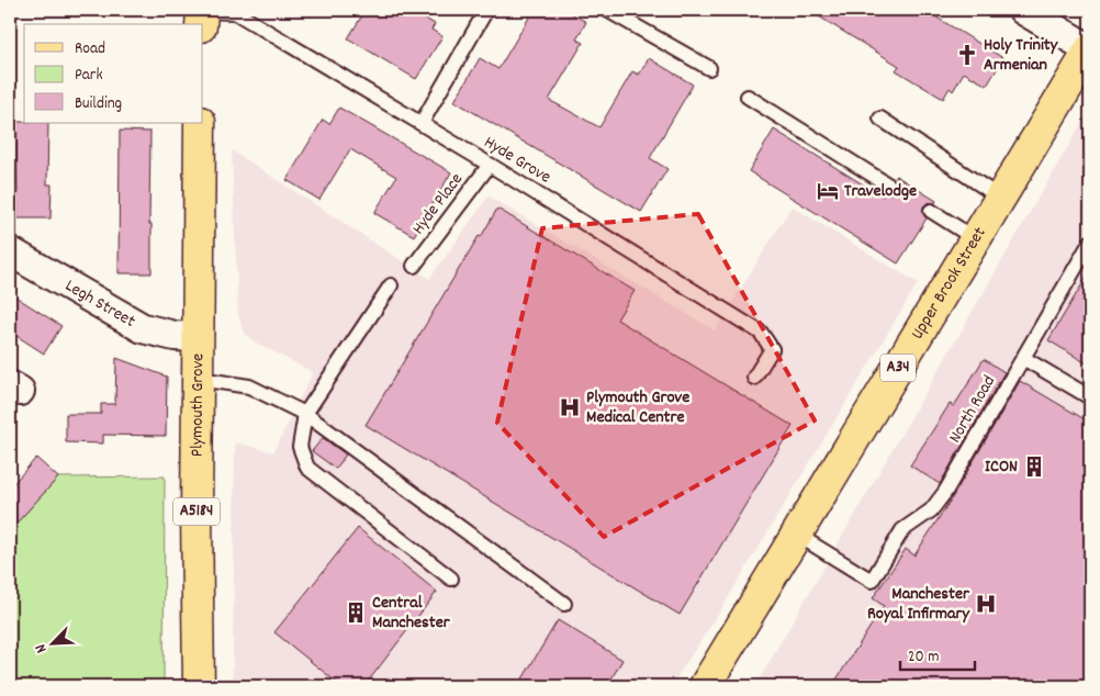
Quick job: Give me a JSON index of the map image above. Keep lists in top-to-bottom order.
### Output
{
  "streets": {
    "main road": [
      "Upper Brook Street",
      "A34",
      "Plymouth Grove",
      "A5184"
    ],
    "street": ["Legh Street"],
    "lane": ["Hyde Grove", "Hyde Place", "North Road"]
  },
  "crossings": [
    ["Hyde Grove", "Hyde Place"],
    ["Upper Brook Street", "North Road"],
    ["Legh Street", "Plymouth Grove"]
  ],
  "places": {
    "church": ["Holy Trinity Armenian"],
    "hotel": ["Travelodge"],
    "hospital": ["Plymouth Grove Medical Centre", "Manchester Royal Infirmary"],
    "building": ["ICON", "Central Manchester"]
  },
  "legend": ["Road", "Park", "Building"],
  "scale_bar": "20 m",
  "north": "bottom left"
}
